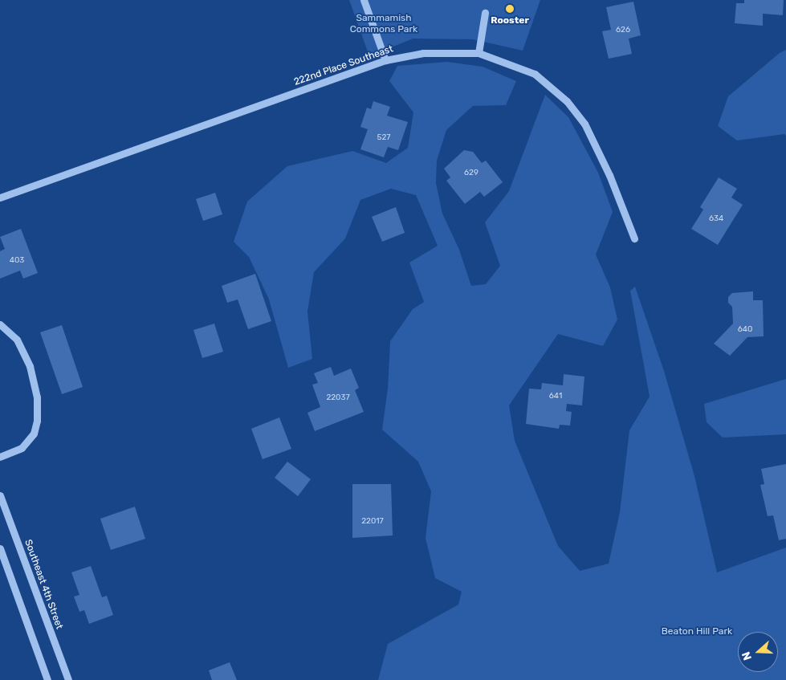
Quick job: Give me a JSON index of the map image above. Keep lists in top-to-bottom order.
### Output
{
  "streets": {
    "street": ["222nd Place Southeast", "Southeast 4th Street"]
  },
  "parks": ["Sammamish Commons Park", "Beaton Hill Park"],
  "places": ["Rooster"],
  "house_numbers": [
    "626",
    "527",
    "629",
    "634",
    "403",
    "640",
    "641",
    "22037",
    "22017"
  ],
  "north": "left"
}
